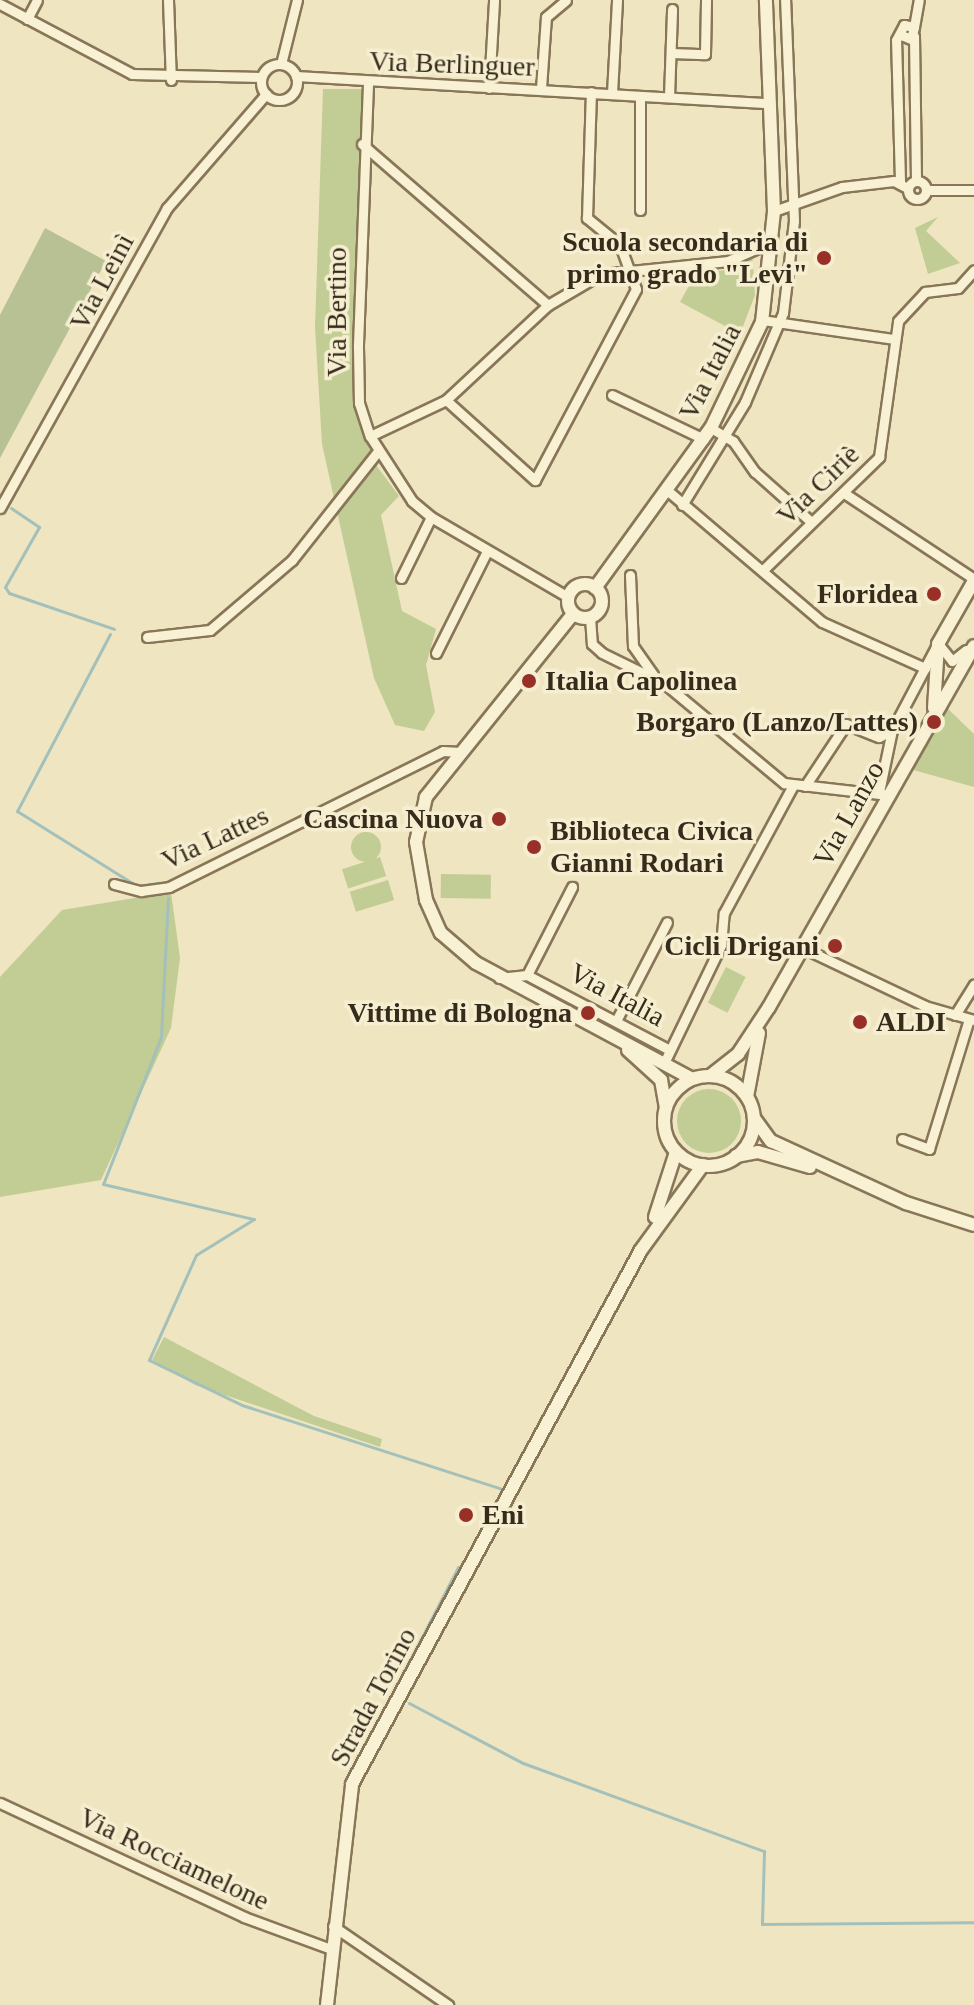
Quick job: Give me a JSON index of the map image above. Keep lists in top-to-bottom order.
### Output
{
  "streets": {
    "street": [
      "Via Berlinguer",
      "Via Leinì",
      "Via Bertino",
      "Via Italia",
      "Via Ciriè",
      "Via Lanzo",
      "Via Lattes",
      "Strada Torino",
      "Via Rocciamelone"
    ]
  },
  "crossings": [
    ["Via Berlinguer", "Via Bertino"],
    ["Via Berlinguer", "Via Italia"],
    ["Via Bertino", "Via Italia"],
    ["Via Italia", "Via Lanzo"],
    ["Via Italia", "Via Lattes"],
    ["Strada Torino", "Via Rocciamelone"]
  ],
  "places": [
    "Scuola secondaria di primo grado \"Levi\"",
    "Floridea",
    "Italia Capolinea",
    "Borgaro (Lanzo/Lattes)",
    "Cascina Nuova",
    "Biblioteca Civica Gianni Rodari",
    "Cicli Drigani",
    "Vittime di Bologna",
    "ALDI",
    "Eni"
  ]
}
